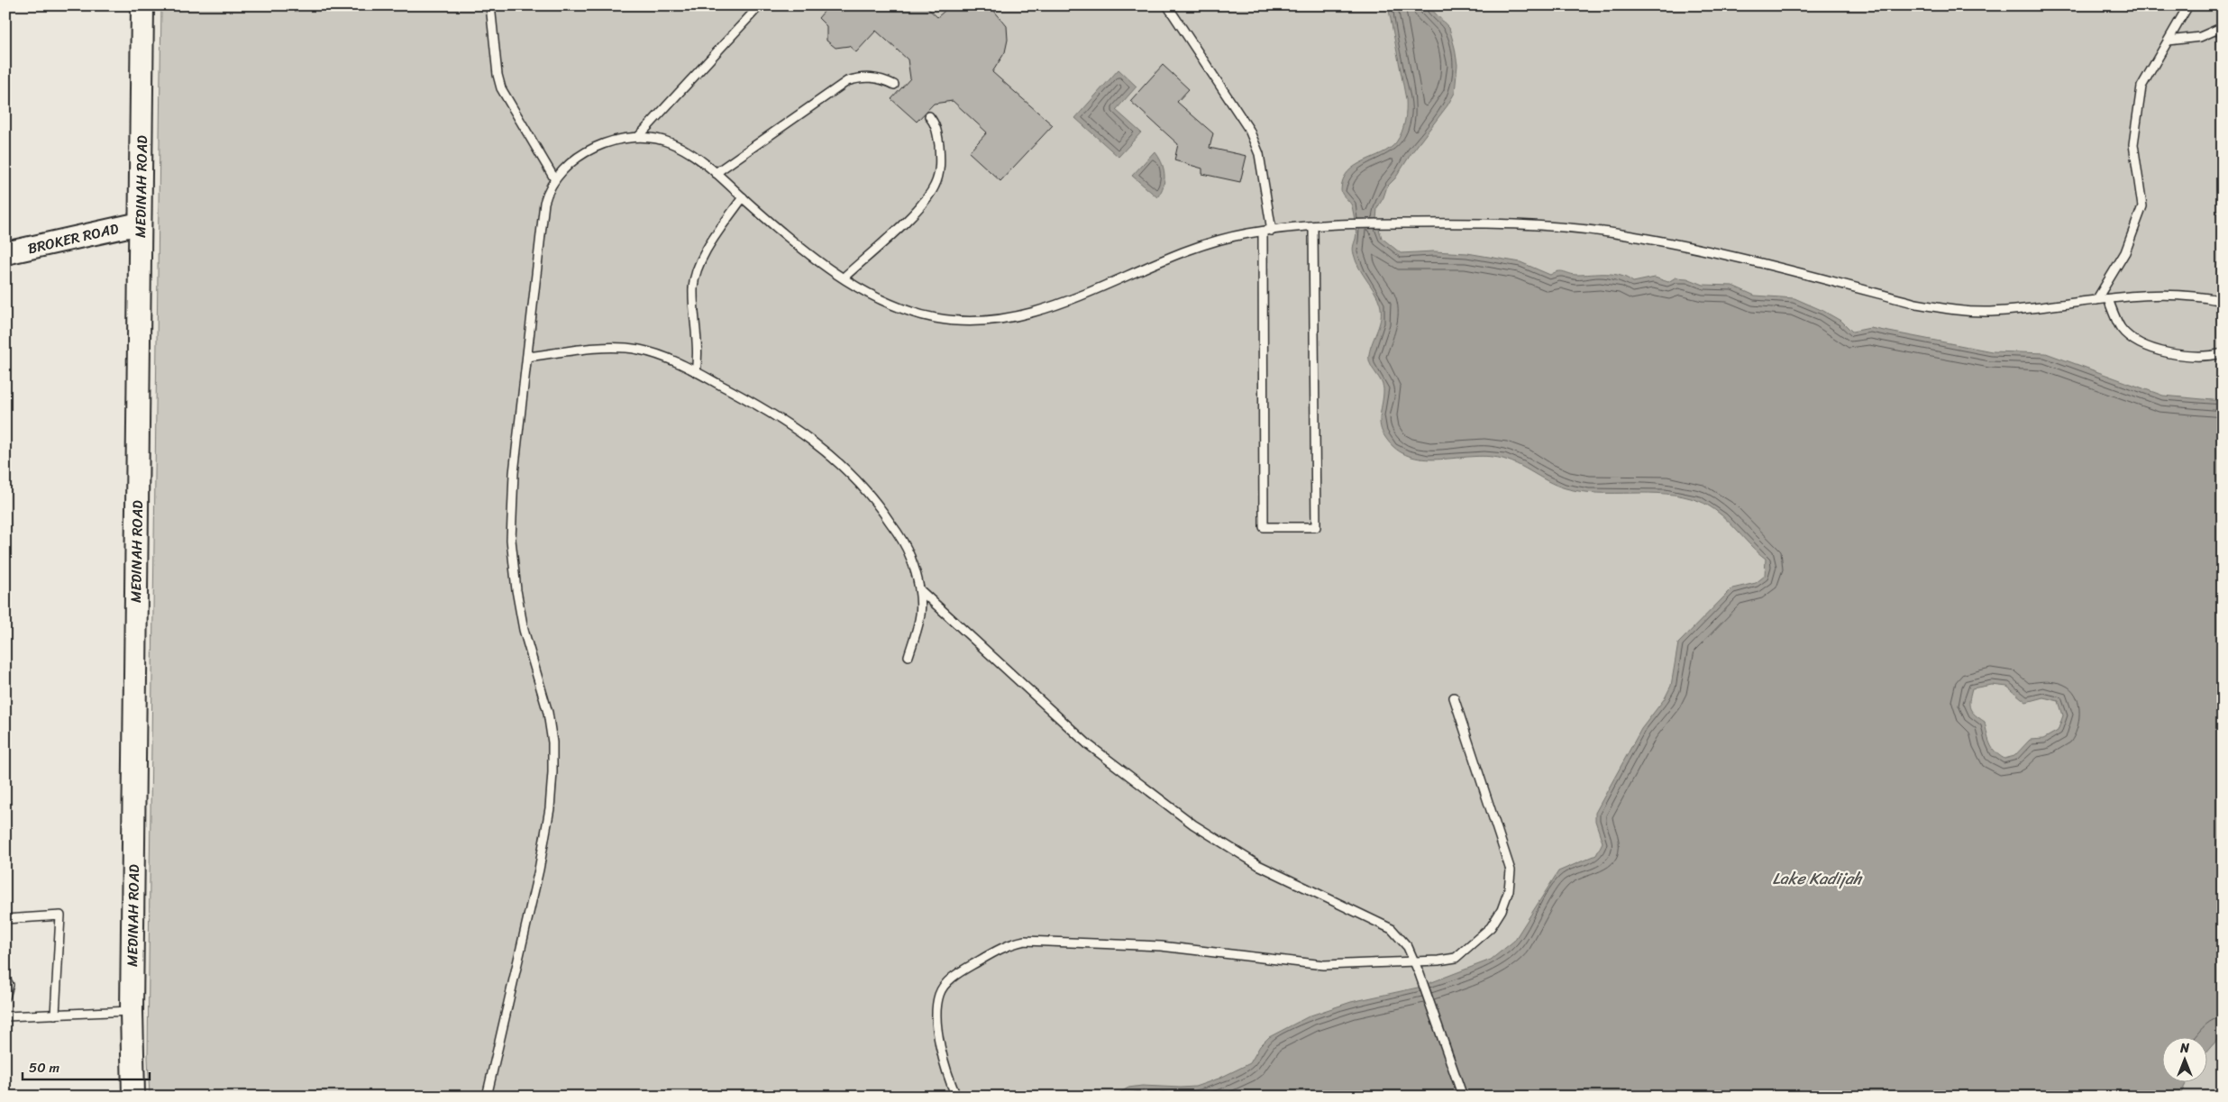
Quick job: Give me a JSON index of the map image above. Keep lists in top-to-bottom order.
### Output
{
  "streets": {
    "main road": ["MEDINAH ROAD", "BROKER ROAD"]
  },
  "crossings": [
    ["MEDINAH ROAD", "BROKER ROAD"]
  ],
  "water": ["Lake Kadijah"],
  "scale_bar": "50 m",
  "north": "top"
}
